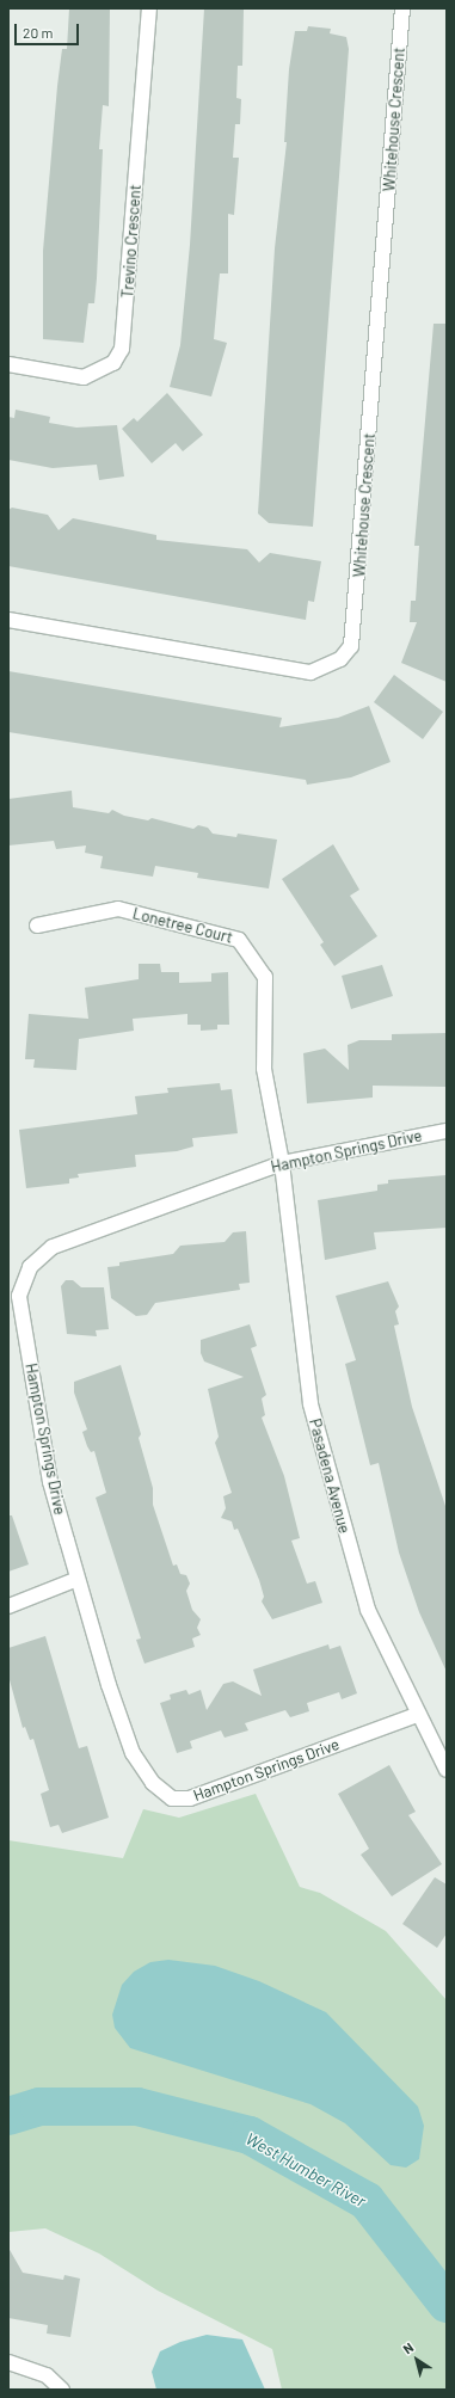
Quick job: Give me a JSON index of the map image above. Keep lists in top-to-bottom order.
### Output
{
  "streets": {
    "street": [
      "Whitehouse Crescent",
      "Trevino Crescent",
      "Lonetree Court",
      "Hampton Springs Drive",
      "Pasadena Avenue"
    ]
  },
  "crossings": [
    ["Lonetree Court", "Hampton Springs Drive"],
    ["Lonetree Court", "Pasadena Avenue"],
    ["Hampton Springs Drive", "Pasadena Avenue"]
  ],
  "water": ["West Humber River"],
  "scale_bar": "20 m",
  "north": "top left"
}
